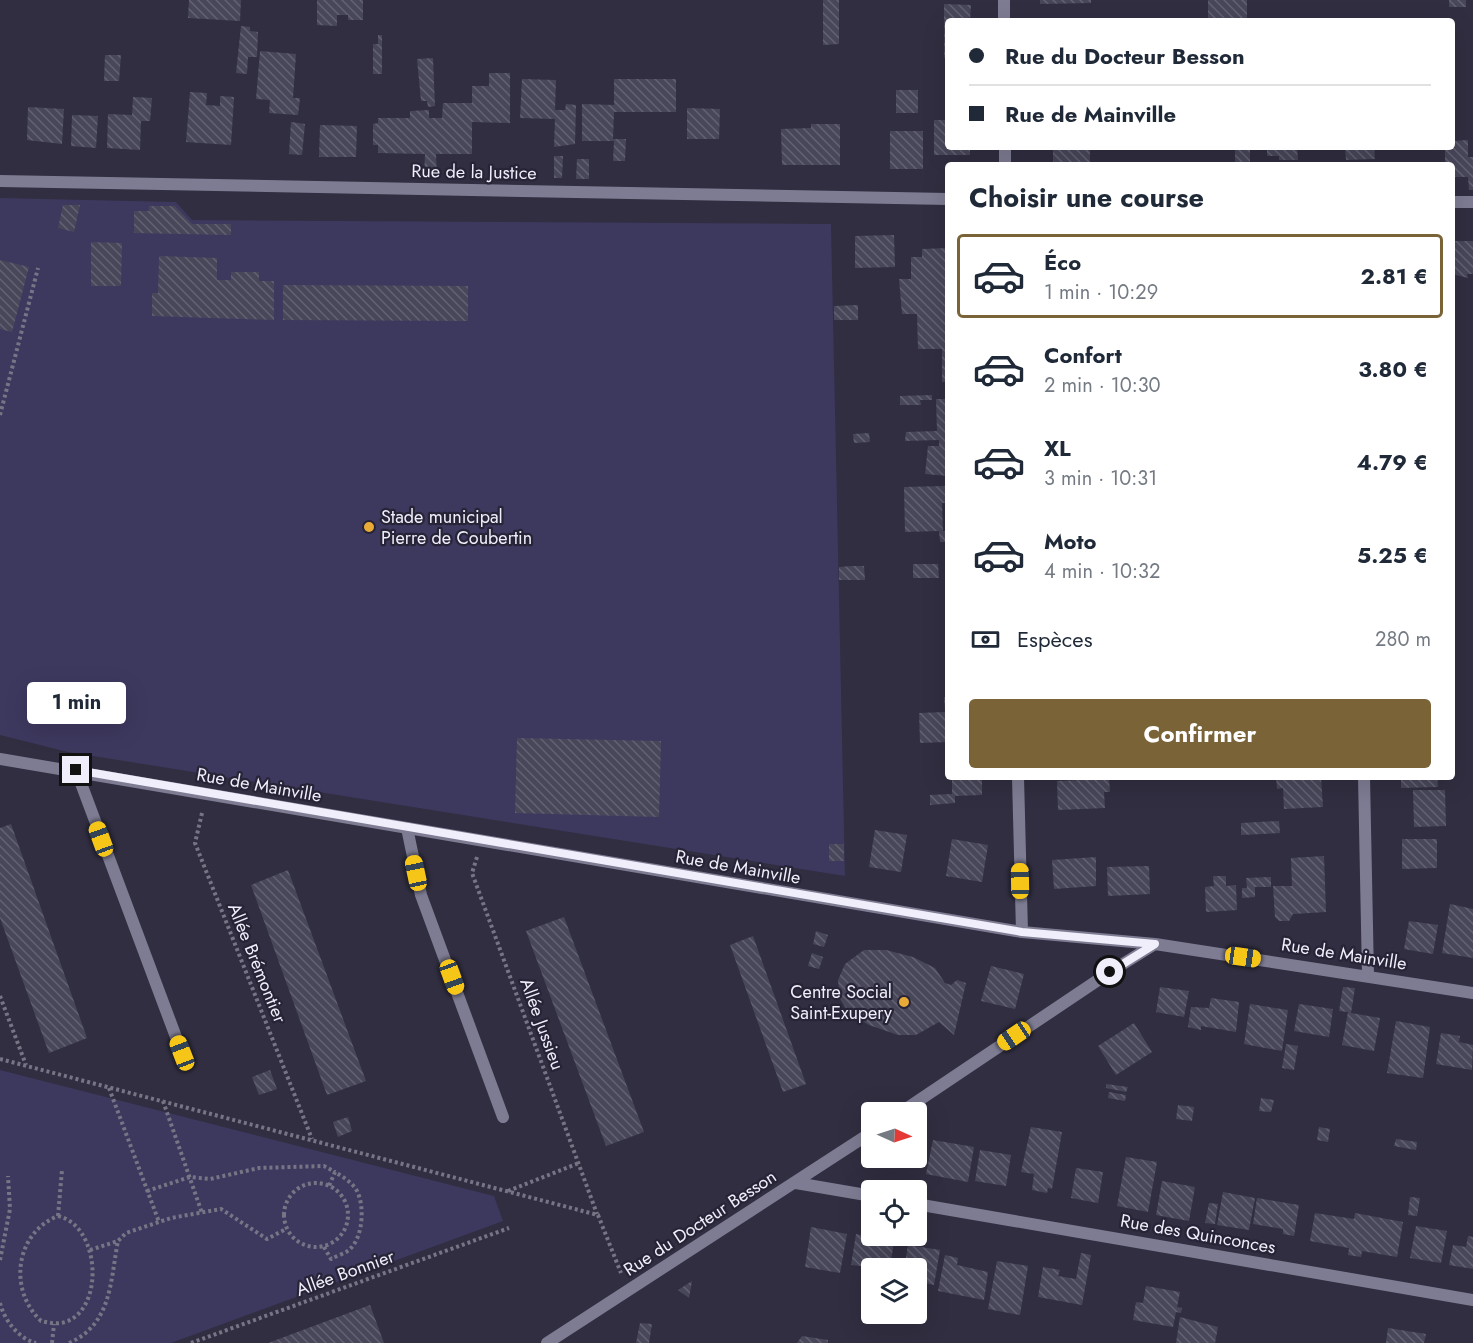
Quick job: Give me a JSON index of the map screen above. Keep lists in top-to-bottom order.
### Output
{
  "streets": {
    "street": [
      "Rue de la Justice",
      "Rue de Mainville",
      "Rue du Docteur Besson",
      "Rue des Quinconces"
    ],
    "path": ["Allée Brémontier", "Allée Jussieu", "Allée Bonnier"]
  },
  "crossings": [
    ["Rue de Mainville", "Allée Brémontier"],
    ["Rue de Mainville", "Allée Jussieu"],
    ["Allée Jussieu", "Rue du Docteur Besson"]
  ],
  "places": ["Stade municipal Pierre de Coubertin", "Centre Social Saint-Exupery"],
  "north": "right",
  "page": {
    "banner": ["Rue du Docteur Besson", "Rue de Mainville"],
    "heading": "Choisir une course",
    "list": [
      {
        "name": "Éco",
        "note": "1 min · 10:29",
        "value": "2.81 €"
      },
      {
        "name": "Confort",
        "note": "2 min · 10:30",
        "value": "3.80 €"
      },
      {
        "name": "XL",
        "note": "3 min · 10:31",
        "value": "4.79 €"
      },
      {
        "name": "Moto",
        "note": "4 min · 10:32",
        "value": "5.25 €"
      }
    ],
    "pay": ["Espèces", "280 m"],
    "bubble": "1 min",
    "buttons": "Confirmer"
  }
}
